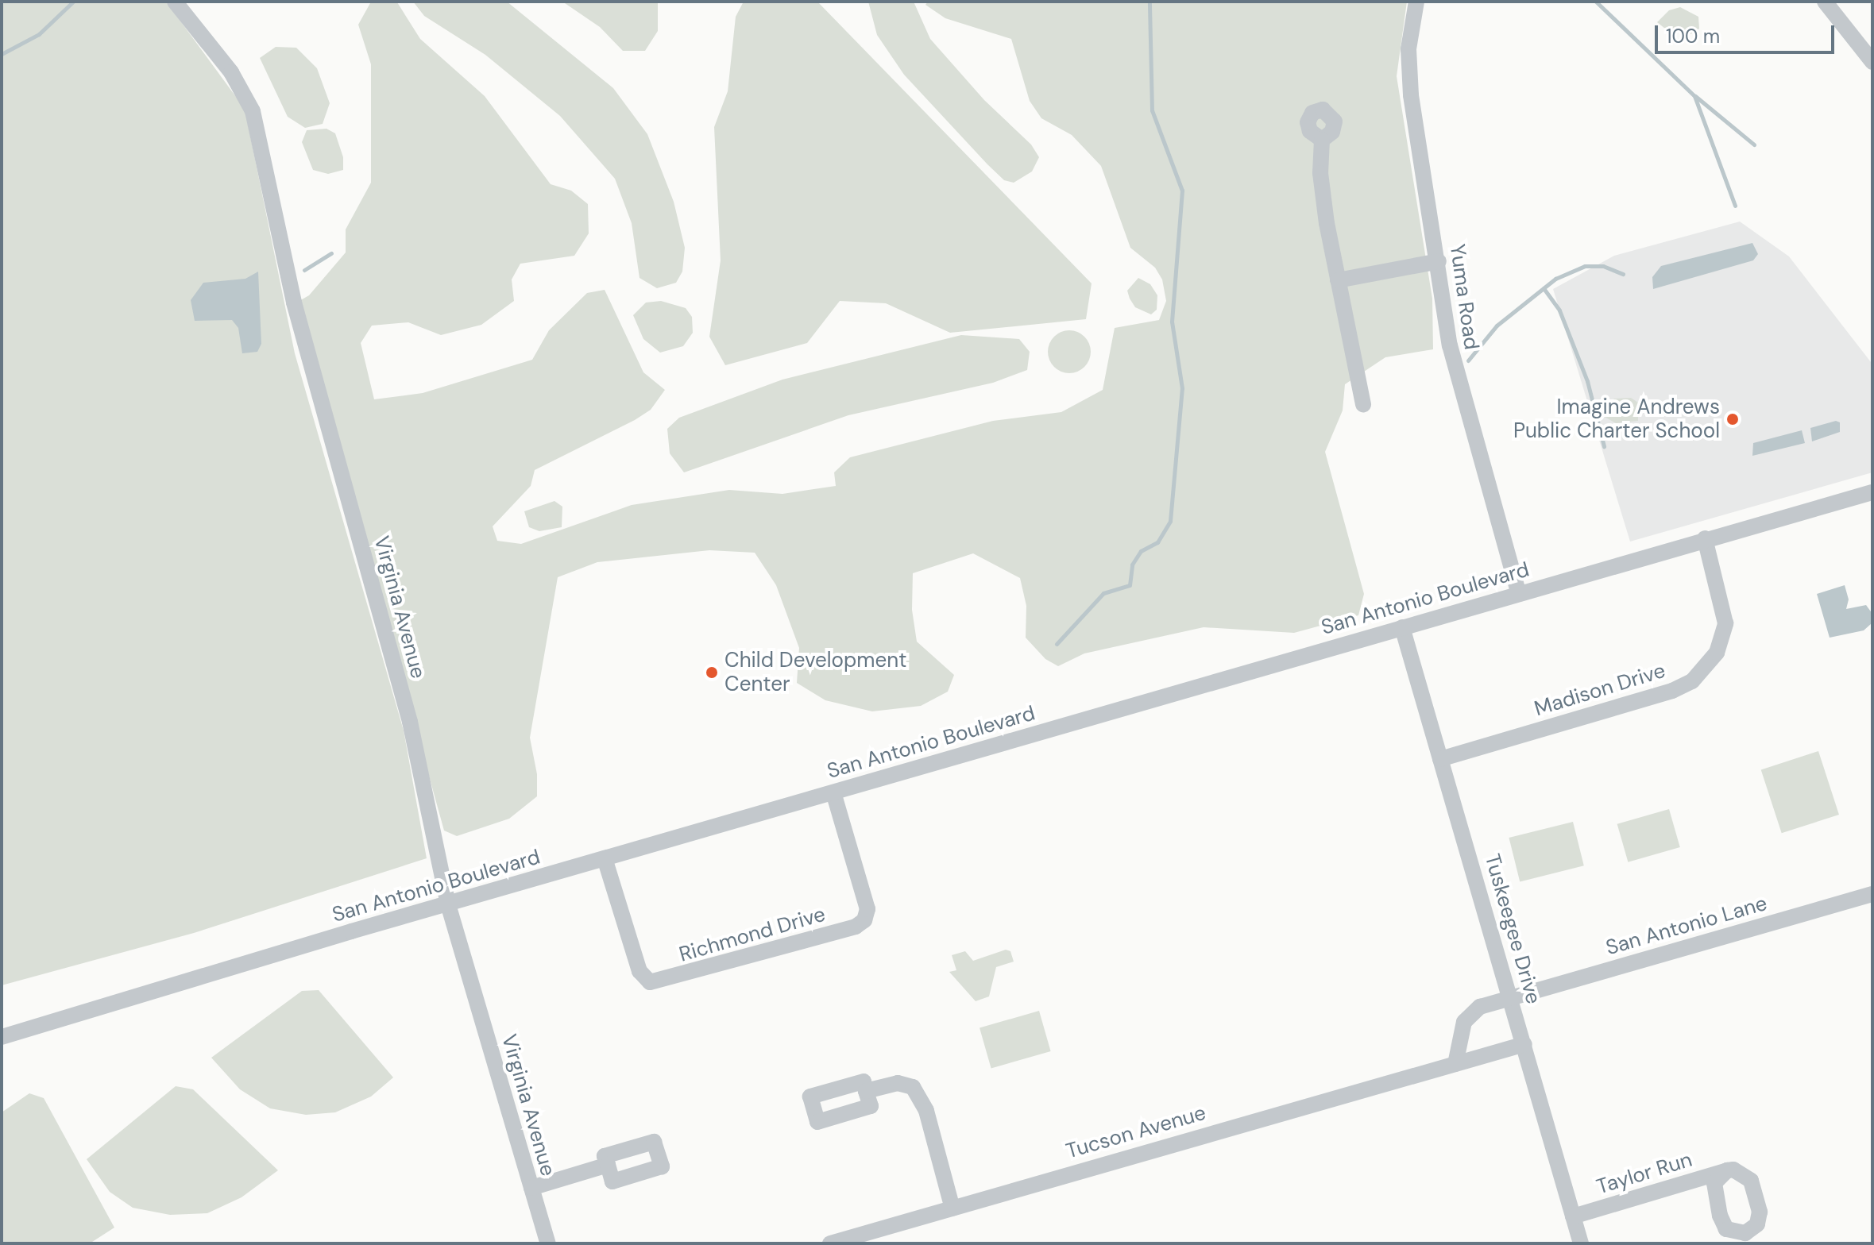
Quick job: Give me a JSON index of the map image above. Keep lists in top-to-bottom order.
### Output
{
  "streets": {
    "street": [
      "Yuma Road",
      "San Antonio Boulevard",
      "Virginia Avenue",
      "Madison Drive",
      "San Antonio Lane",
      "Tuskeegee Drive",
      "Richmond Drive",
      "Tucson Avenue",
      "Taylor Run"
    ]
  },
  "crossings": [
    ["Yuma Road", "San Antonio Boulevard"],
    ["San Antonio Boulevard", "Virginia Avenue"],
    ["San Antonio Boulevard", "Madison Drive"],
    ["San Antonio Boulevard", "Tuskeegee Drive"],
    ["San Antonio Boulevard", "Richmond Drive"],
    ["Madison Drive", "Tuskeegee Drive"],
    ["San Antonio Lane", "Tuskeegee Drive"],
    ["Tuskeegee Drive", "Tucson Avenue"],
    ["Tuskeegee Drive", "Taylor Run"]
  ],
  "places": ["Imagine Andrews Public Charter School", "Child Development Center"],
  "scale_bar": "100 m"
}
